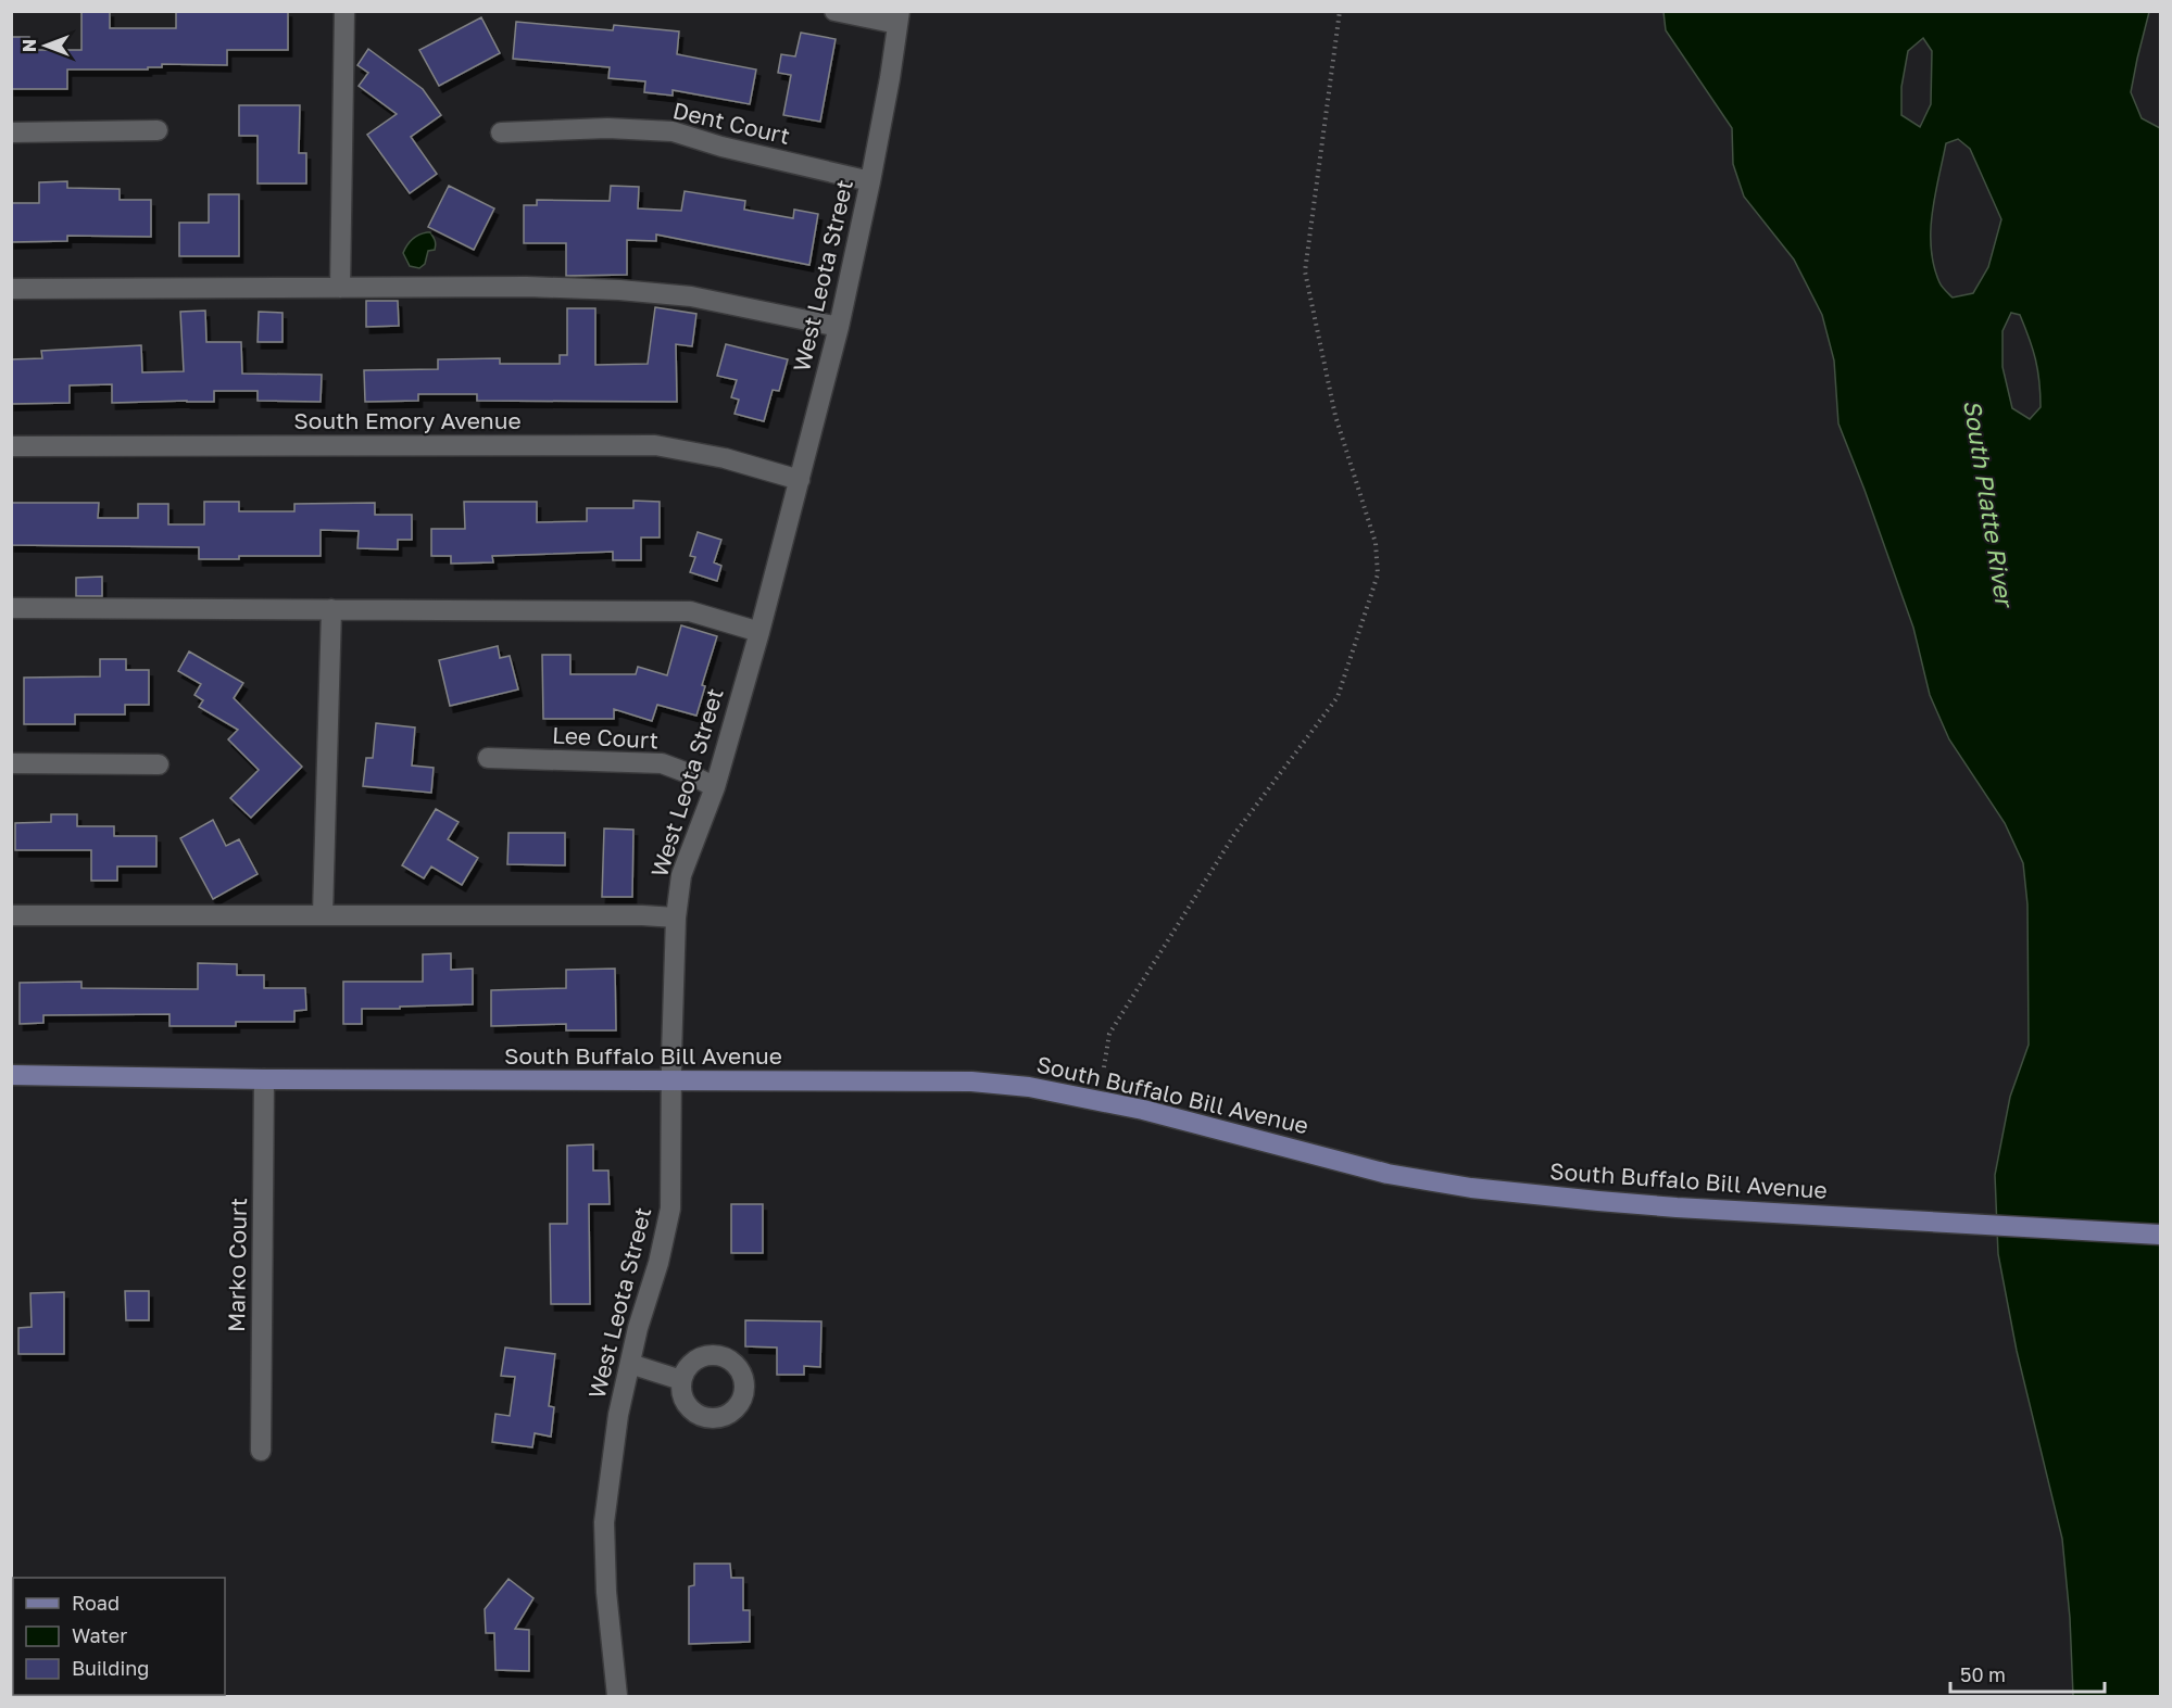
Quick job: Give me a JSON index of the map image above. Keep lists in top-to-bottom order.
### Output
{
  "streets": {
    "main road": ["South Buffalo Bill Avenue"],
    "street": [
      "Dent Court",
      "West Leota Street",
      "South Emory Avenue",
      "Lee Court",
      "Marko Court"
    ]
  },
  "crossings": [
    ["Dent Court", "West Leota Street"],
    ["West Leota Street", "South Emory Avenue"],
    ["West Leota Street", "Lee Court"],
    ["West Leota Street", "South Buffalo Bill Avenue"],
    ["South Buffalo Bill Avenue", "Marko Court"]
  ],
  "water": ["South Platte River"],
  "legend": ["Road", "Water", "Building"],
  "scale_bar": "50 m",
  "north": "left"
}
